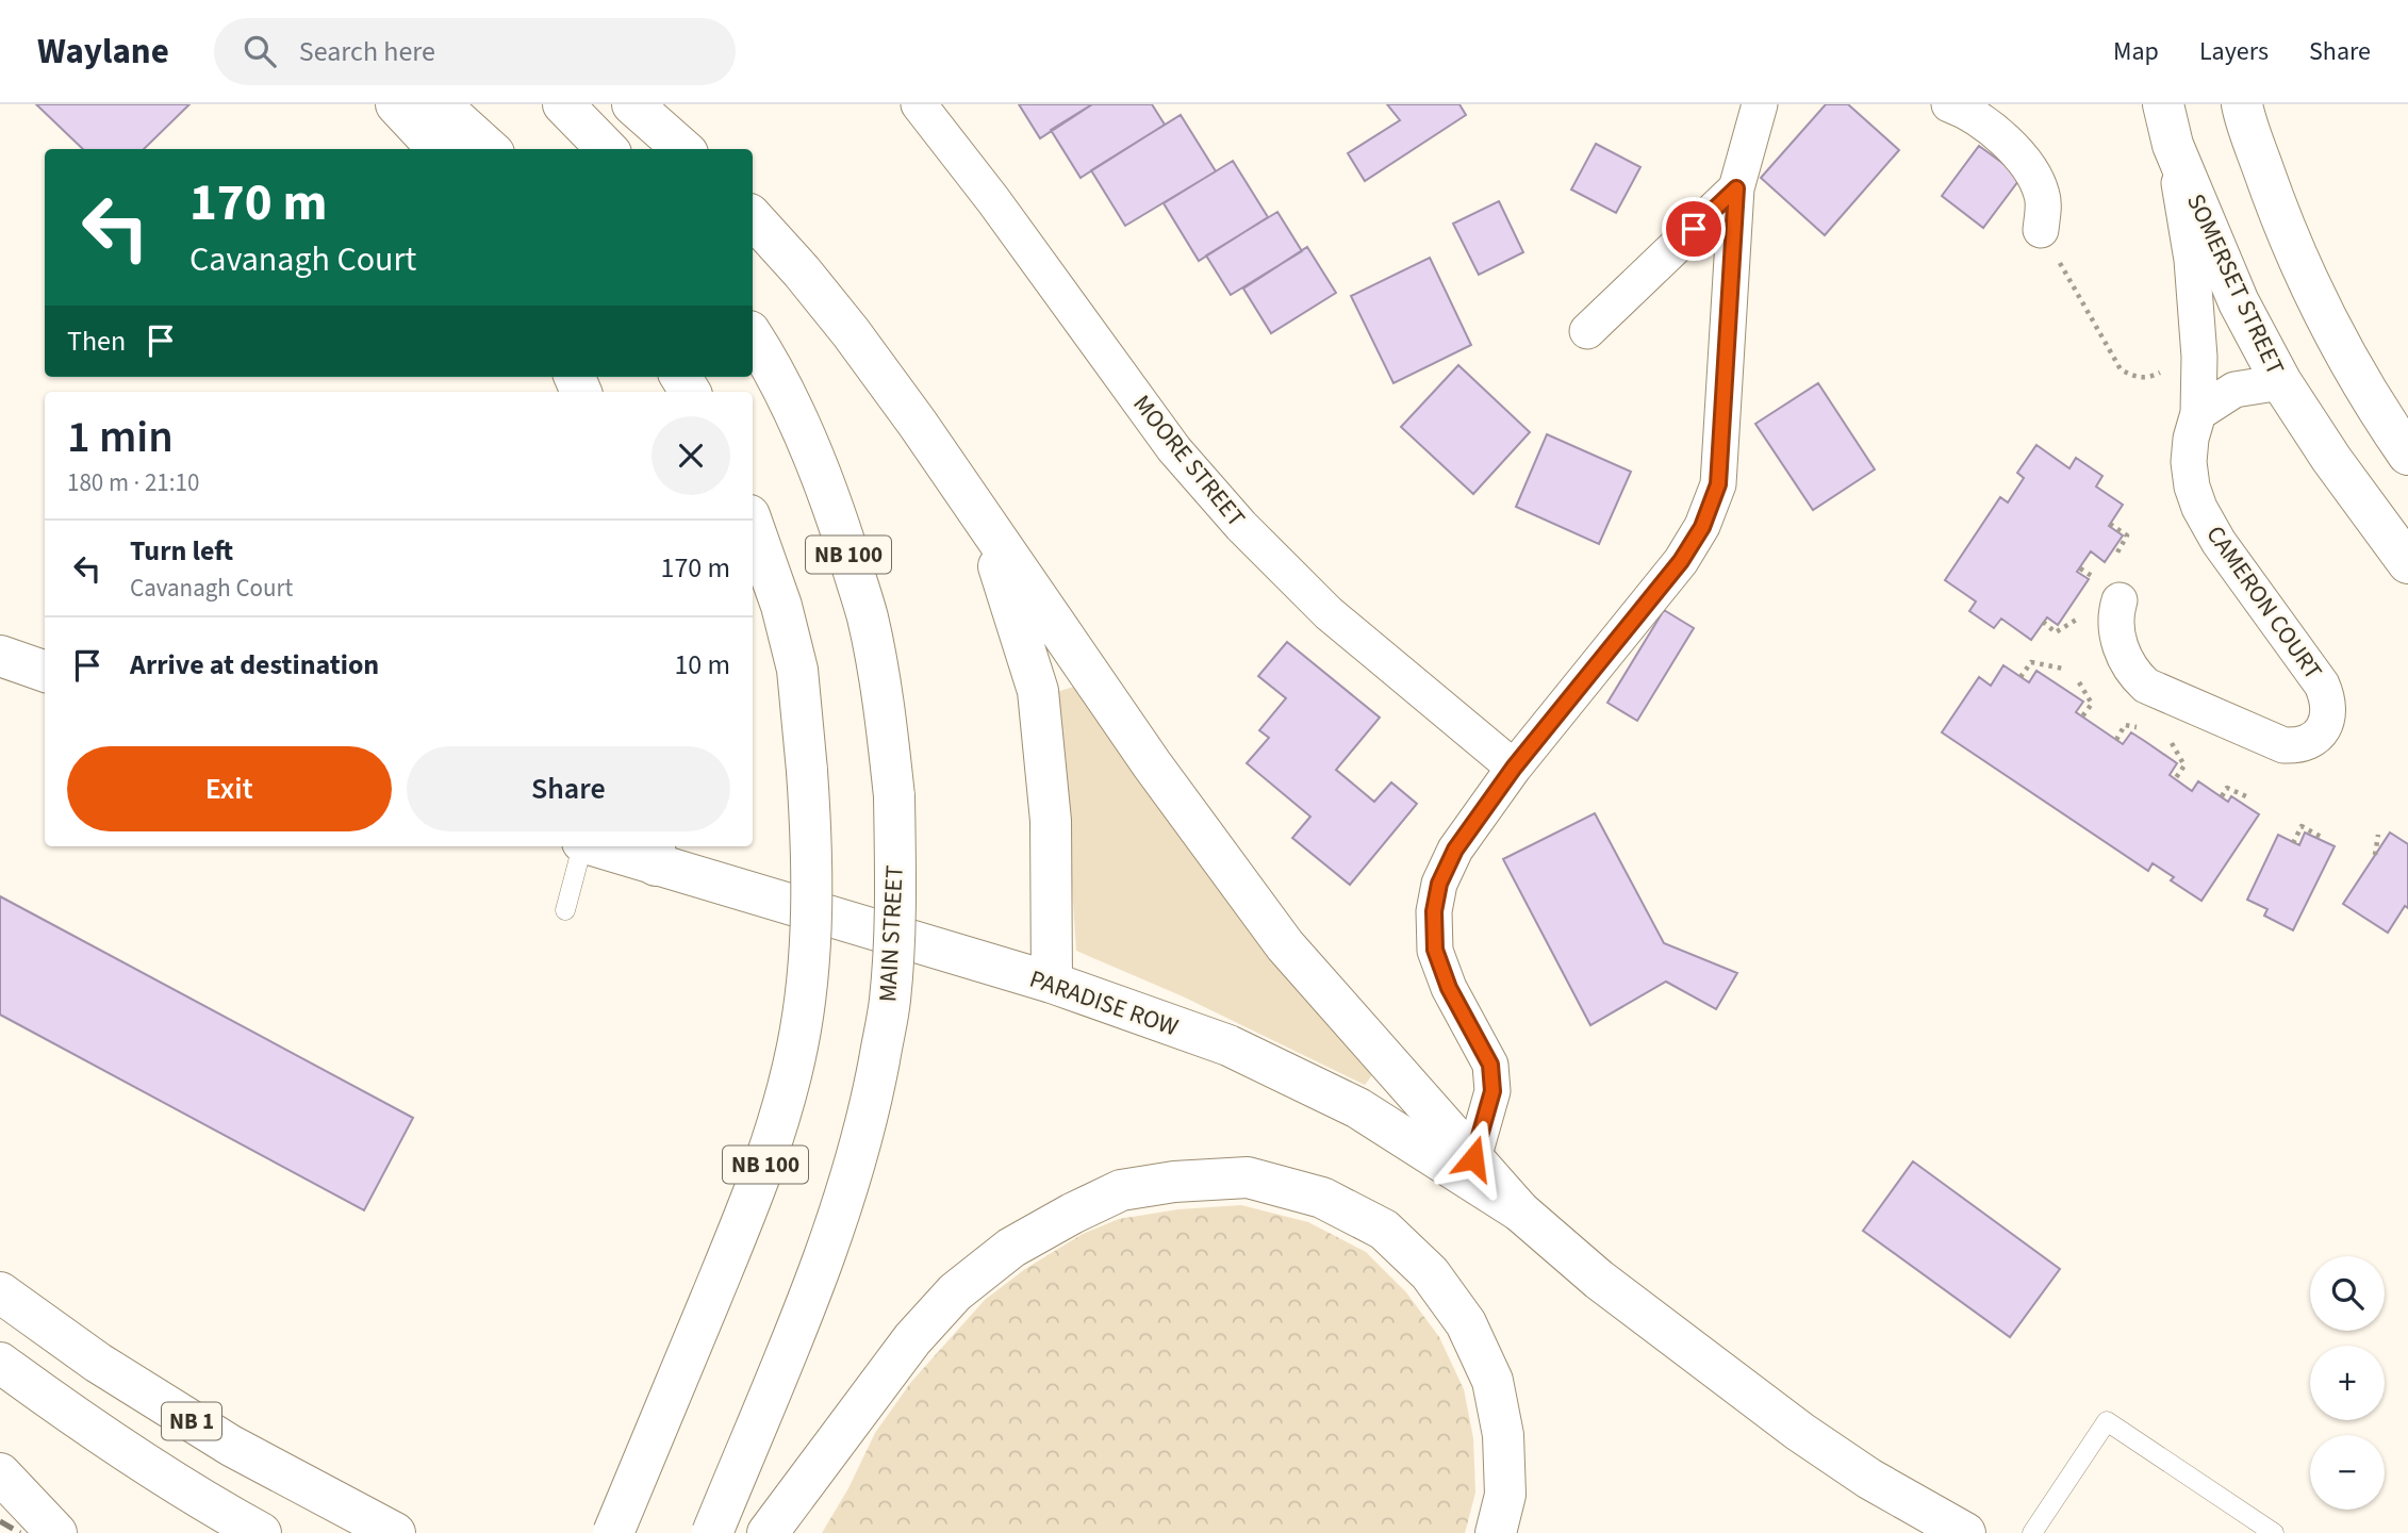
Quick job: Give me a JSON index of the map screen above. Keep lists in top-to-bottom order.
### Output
{
  "streets": {
    "main road": [
      "SOMERSET STREET",
      "NB 100",
      "MAIN STREET",
      "PARADISE ROW",
      "NB 1"
    ],
    "street": ["MOORE STREET", "CAMERON COURT"]
  },
  "crossings": [
    ["SOMERSET STREET", "CAMERON COURT"]
  ],
  "page": {
    "header": "Waylane",
    "search": "Search here",
    "nav": ["Map", "Layers", "Share"],
    "turn": ["170 m", "Cavanagh Court"],
    "then": "Then",
    "heading": ["1 min", "180 m · 21:10"],
    "list": [
      {
        "name": "Turn left",
        "note": "Cavanagh Court",
        "value": "170 m"
      },
      {
        "name": "Arrive at destination",
        "value": "10 m"
      }
    ],
    "buttons": ["Exit", "Share"],
    "map_buttons": ["+", "−"]
  }
}
